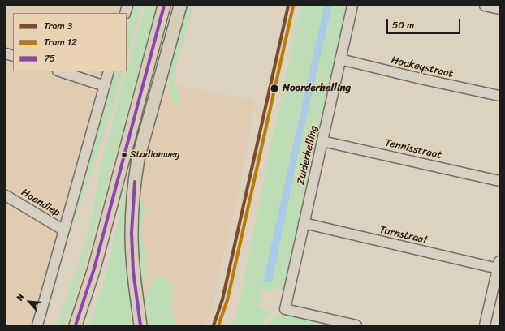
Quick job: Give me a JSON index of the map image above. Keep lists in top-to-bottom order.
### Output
{
  "streets": {
    "street": [
      "Hockeystraat",
      "Tennisstraat",
      "Zuiderhelling",
      "Hoendiep",
      "Turnstraat"
    ]
  },
  "crossings": [
    ["Hockeystraat", "Zuiderhelling"],
    ["Tennisstraat", "Zuiderhelling"],
    ["Zuiderhelling", "Turnstraat"]
  ],
  "places": ["Noorderhelling", "Stadionweg"],
  "lines": ["tram line 3", "transit line 75", "tram line 12"],
  "legend": ["Tram 3", "Tram 12", "75"],
  "scale_bar": "50 m",
  "north": "top left"
}
